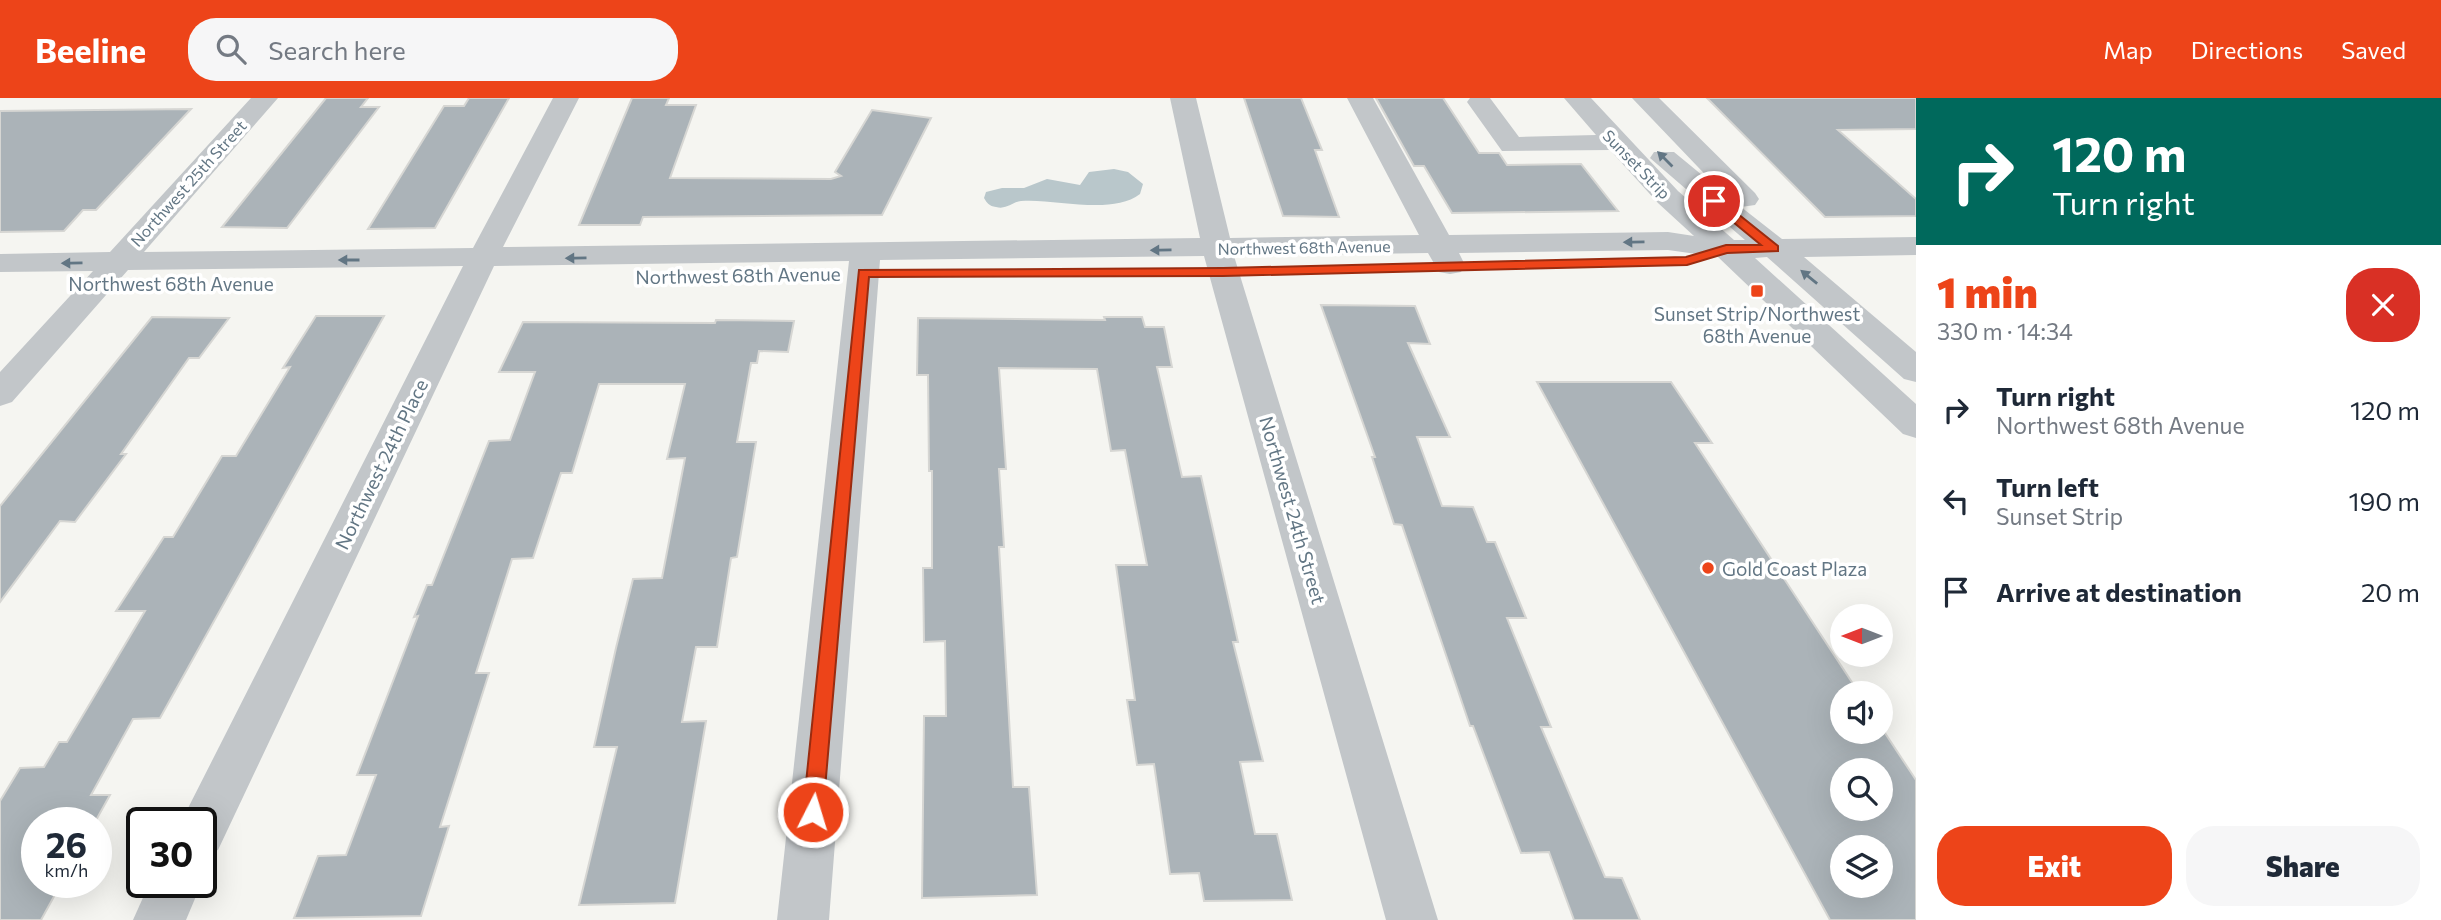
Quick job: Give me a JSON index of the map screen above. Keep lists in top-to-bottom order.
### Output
{
  "streets": {
    "street": [
      "Sunset Strip",
      "Northwest 25th Street",
      "Northwest 68th Avenue",
      "Northwest 24th Place",
      "Northwest 24th Street"
    ]
  },
  "crossings": [
    ["Sunset Strip", "Northwest 68th Avenue"],
    ["Northwest 25th Street", "Northwest 68th Avenue"],
    ["Northwest 68th Avenue", "Northwest 24th Place"],
    ["Northwest 68th Avenue", "Northwest 24th Street"]
  ],
  "places": {
    "transit": ["Sunset Strip/Northwest 68th Avenue"],
    "other": ["Gold Coast Plaza"]
  },
  "north": "left",
  "page": {
    "header": "Beeline",
    "search": "Search here",
    "nav": ["Map", "Directions", "Saved"],
    "turn": ["120 m", "Turn right"],
    "heading": ["1 min", "330 m · 14:34"],
    "list": [
      {
        "name": "Turn right",
        "note": "Northwest 68th Avenue",
        "value": "120 m"
      },
      {
        "name": "Turn left",
        "note": "Sunset Strip",
        "value": "190 m"
      },
      {
        "name": "Arrive at destination",
        "value": "20 m"
      }
    ],
    "speed": "26 km/h",
    "limit": "30",
    "buttons": ["Exit", "Share"]
  }
}
